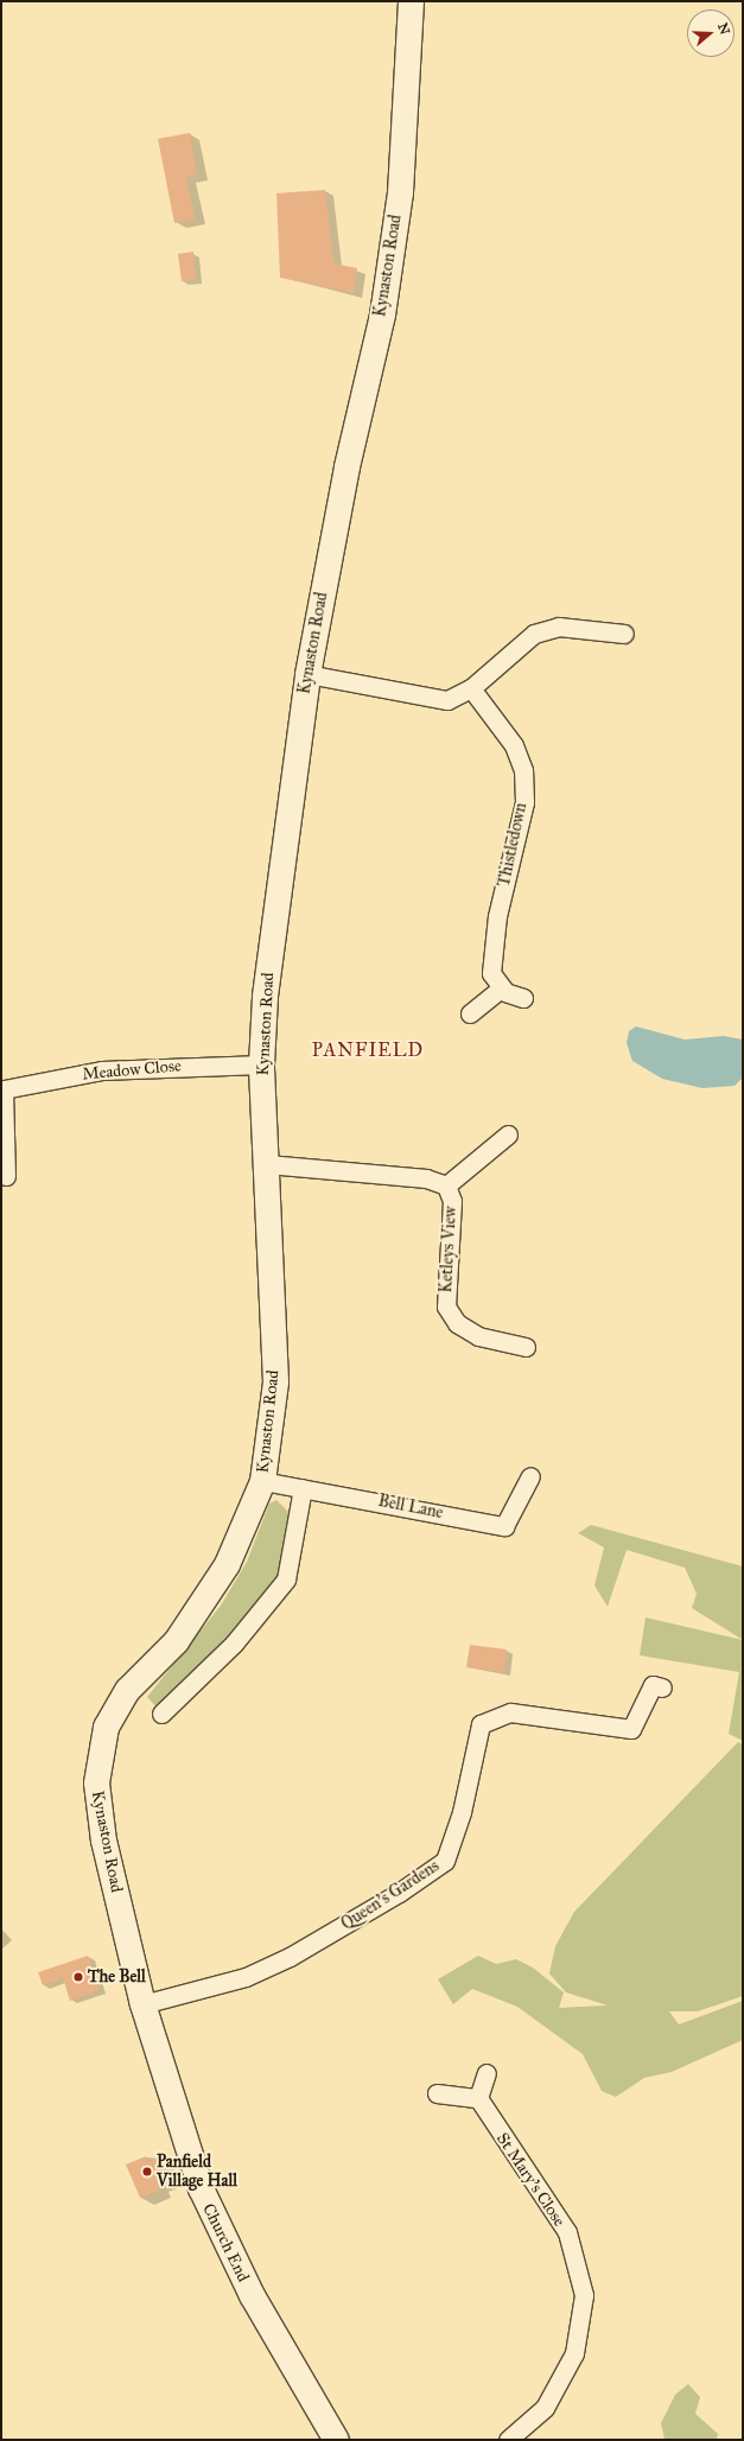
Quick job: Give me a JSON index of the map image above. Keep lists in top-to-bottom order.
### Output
{
  "streets": {
    "street": [
      "Kynaston Road",
      "Thistledown",
      "Meadow Close",
      "Ketleys View",
      "Bell Lane",
      "Queen's Gardens",
      "St Mary's Close",
      "Church End"
    ]
  },
  "crossings": [
    ["Kynaston Road", "Meadow Close"],
    ["Kynaston Road", "Ketleys View"],
    ["Kynaston Road", "Bell Lane"],
    ["Kynaston Road", "Queen's Gardens"],
    ["Kynaston Road", "Church End"],
    ["Queen's Gardens", "Church End"]
  ],
  "districts": ["PANFIELD"],
  "places": ["The Bell", "Panfield Village Hall"],
  "north": "right"
}
